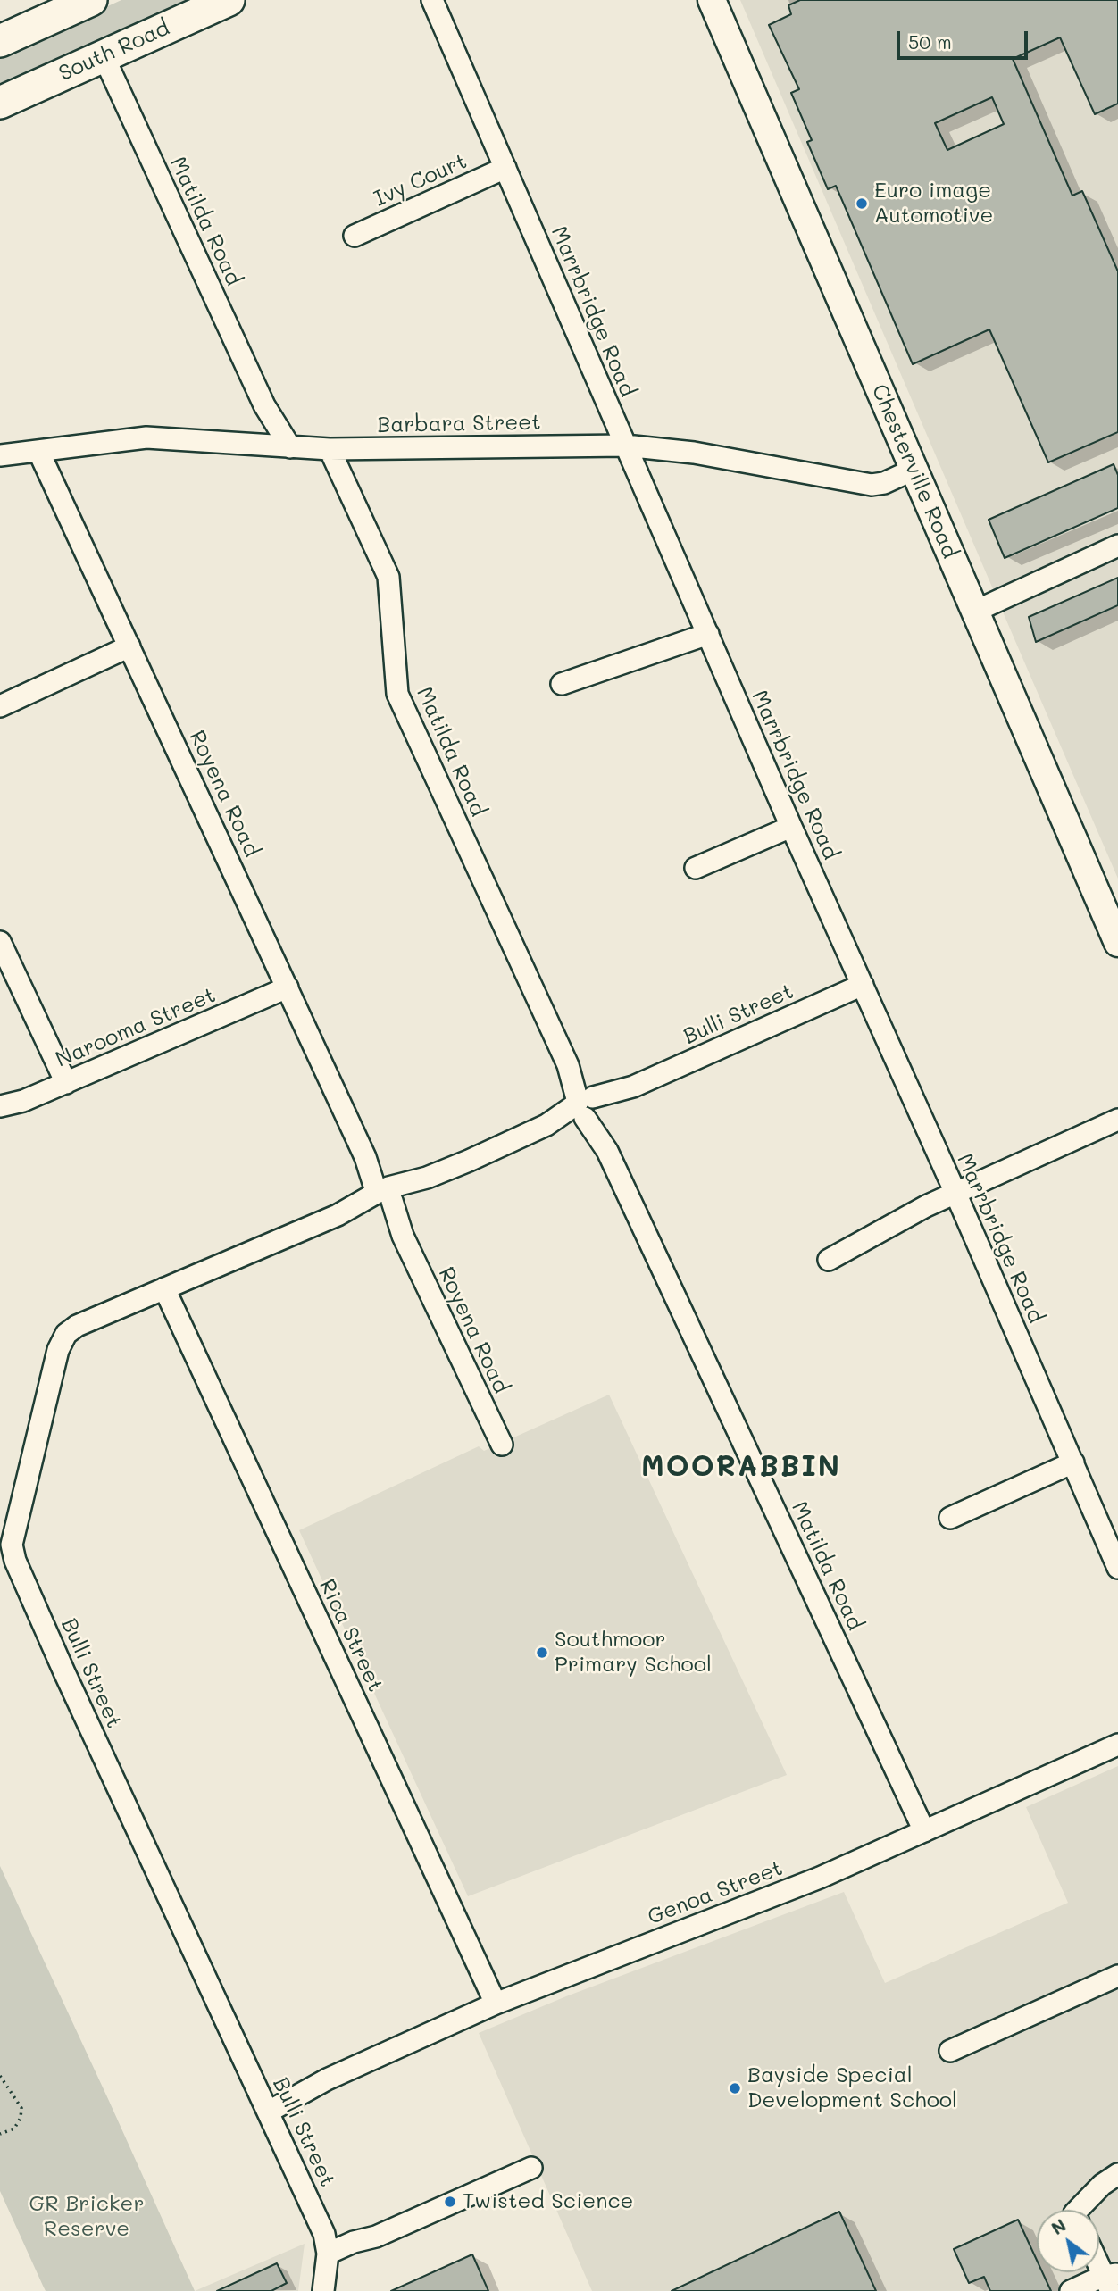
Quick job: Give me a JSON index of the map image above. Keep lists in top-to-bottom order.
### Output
{
  "streets": {
    "highway": ["South Road"],
    "main road": ["Chesterville Road"],
    "street": [
      "Ivy Court",
      "Matilda Road",
      "Marrbridge Road",
      "Barbara Street",
      "Royena Road",
      "Bulli Street",
      "Narooma Street",
      "Rica Street",
      "Genoa Street"
    ]
  },
  "crossings": [
    ["South Road", "Matilda Road"],
    ["Ivy Court", "Marrbridge Road"],
    ["Matilda Road", "Barbara Street"],
    ["Matilda Road", "Bulli Street"],
    ["Matilda Road", "Genoa Street"],
    ["Marrbridge Road", "Barbara Street"],
    ["Marrbridge Road", "Bulli Street"],
    ["Barbara Street", "Chesterville Road"],
    ["Barbara Street", "Royena Road"],
    ["Royena Road", "Bulli Street"],
    ["Royena Road", "Narooma Street"],
    ["Bulli Street", "Rica Street"],
    ["Bulli Street", "Genoa Street"],
    ["Rica Street", "Genoa Street"]
  ],
  "districts": ["MOORABBIN"],
  "parks": ["GR Bricker Reserve"],
  "places": [
    "Euro image Automotive",
    "Southmoor Primary School",
    "Bayside Special Development School",
    "Twisted Science"
  ],
  "scale_bar": "50 m",
  "north": "top left"
}
